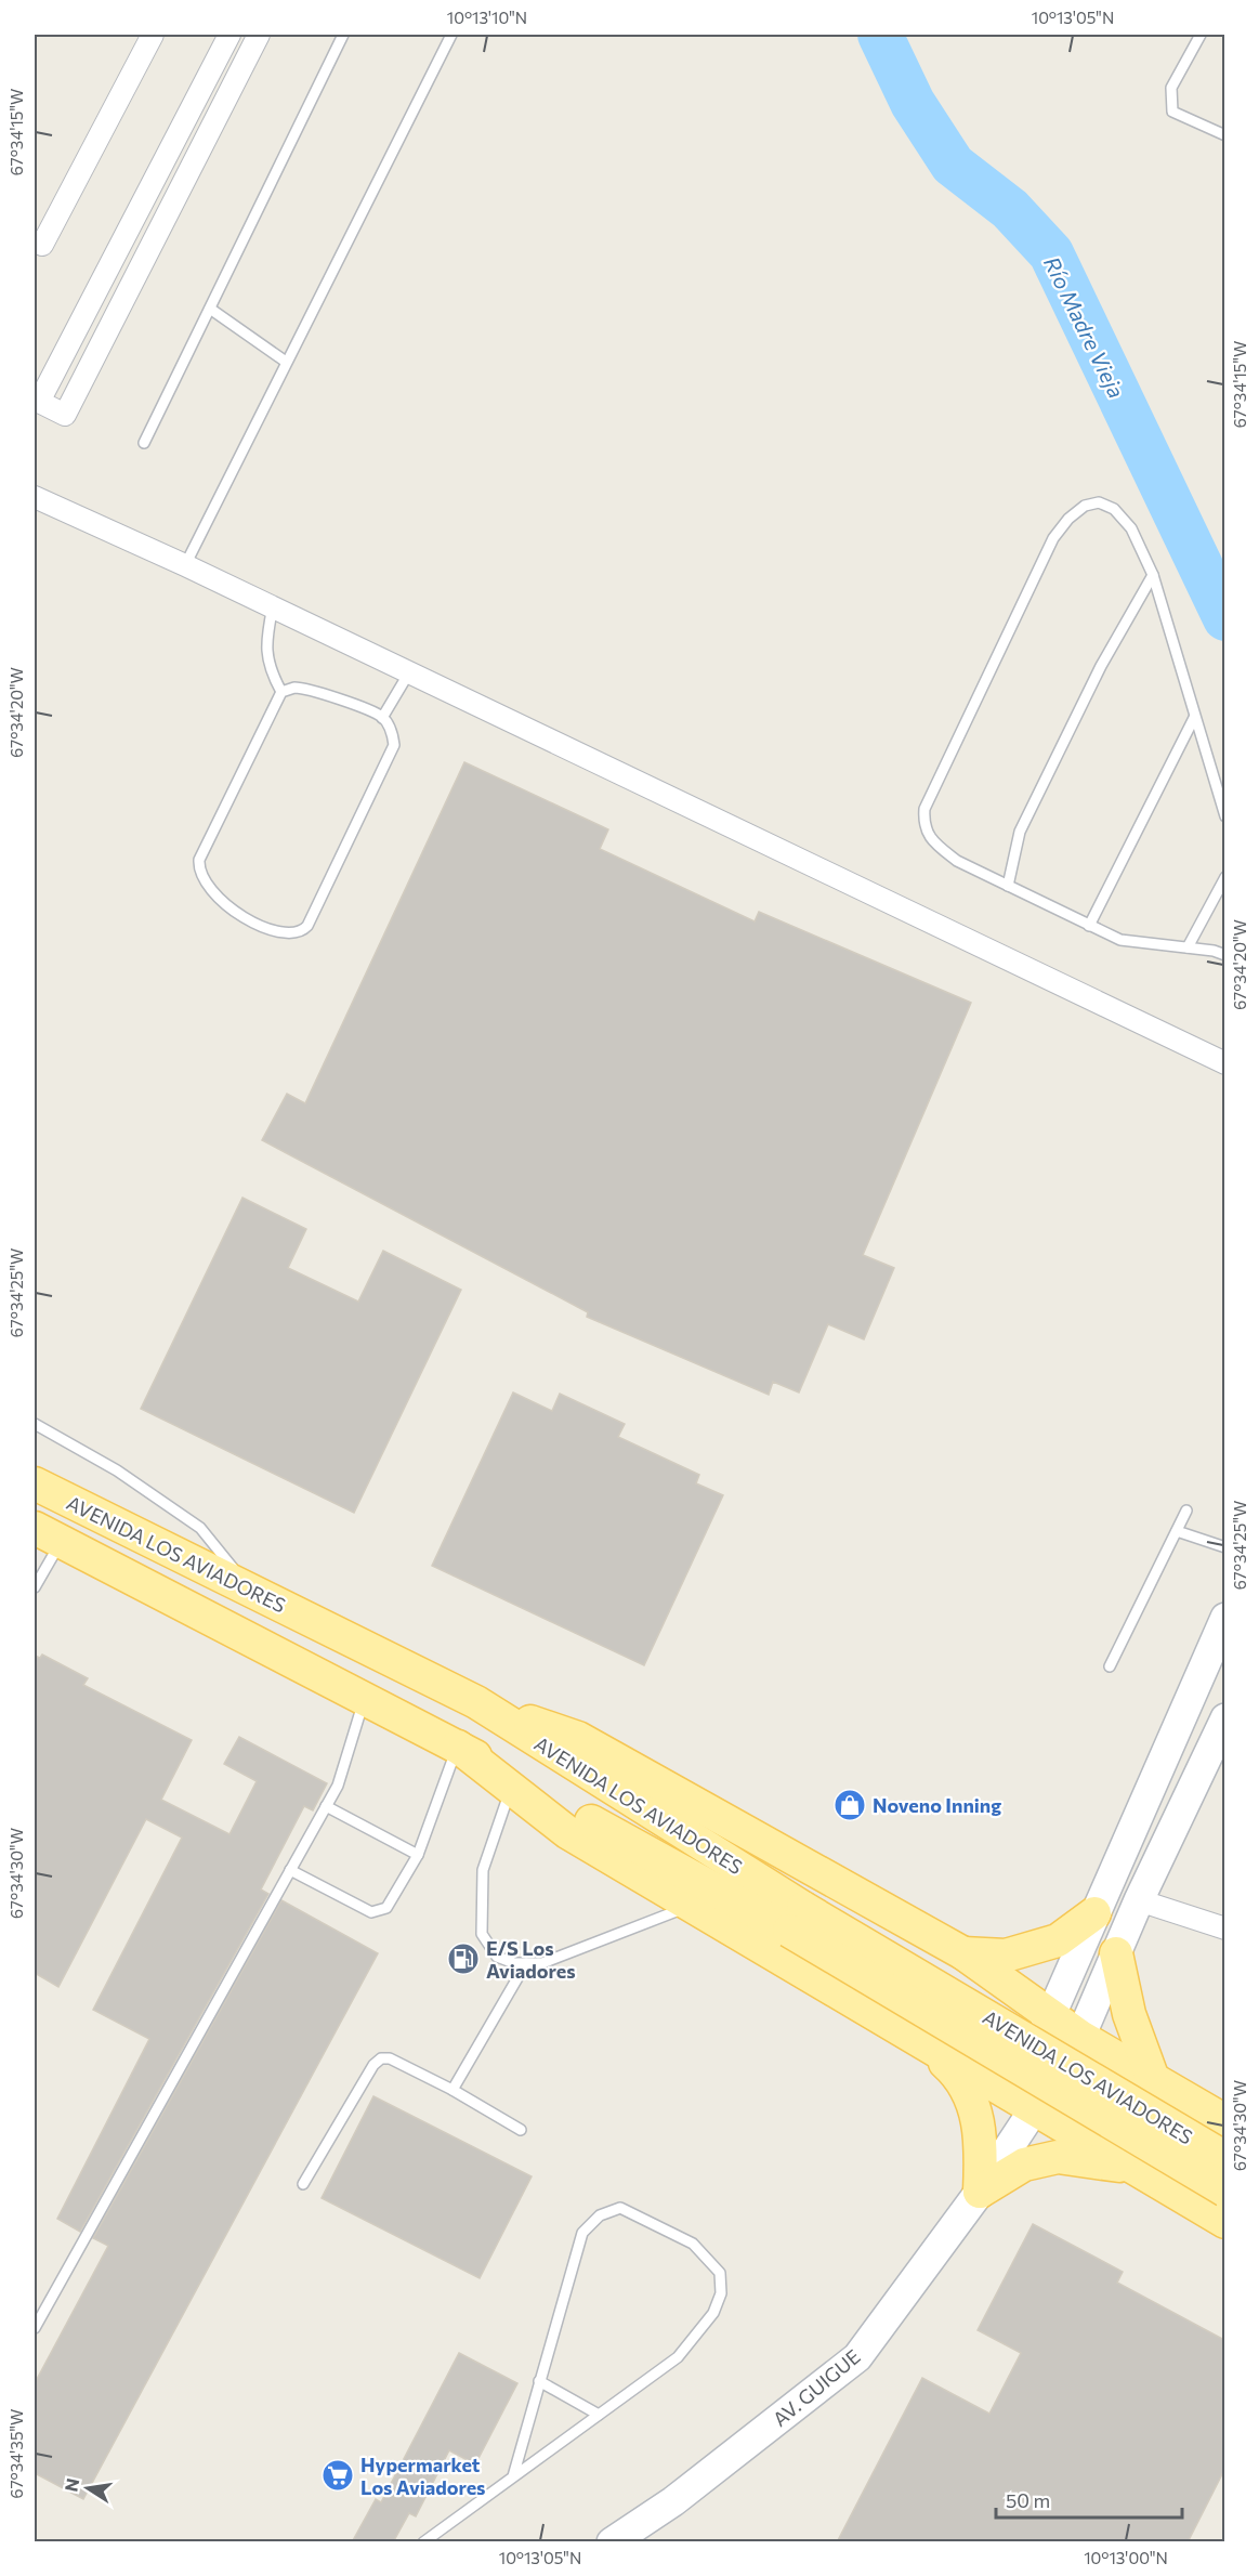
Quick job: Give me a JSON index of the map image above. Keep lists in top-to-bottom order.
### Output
{
  "streets": {
    "main road": ["AVENIDA LOS AVIADORES", "AV. GUIGUE"]
  },
  "water": ["Río Madre Vieja"],
  "places": {
    "shop": ["Noveno Inning"],
    "fuel station": ["E/S Los Aviadores"],
    "supermarket": ["Hypermarket Los Aviadores"]
  },
  "scale_bar": "50 m",
  "north": "left",
  "coordinates": [
    "10°13'10\"N",
    "10°13'05\"N",
    "67°34'15\"W",
    "67°34'20\"W",
    "67°34'25\"W",
    "67°34'30\"W",
    "67°34'35\"W",
    "10°13'00\"N"
  ]
}
